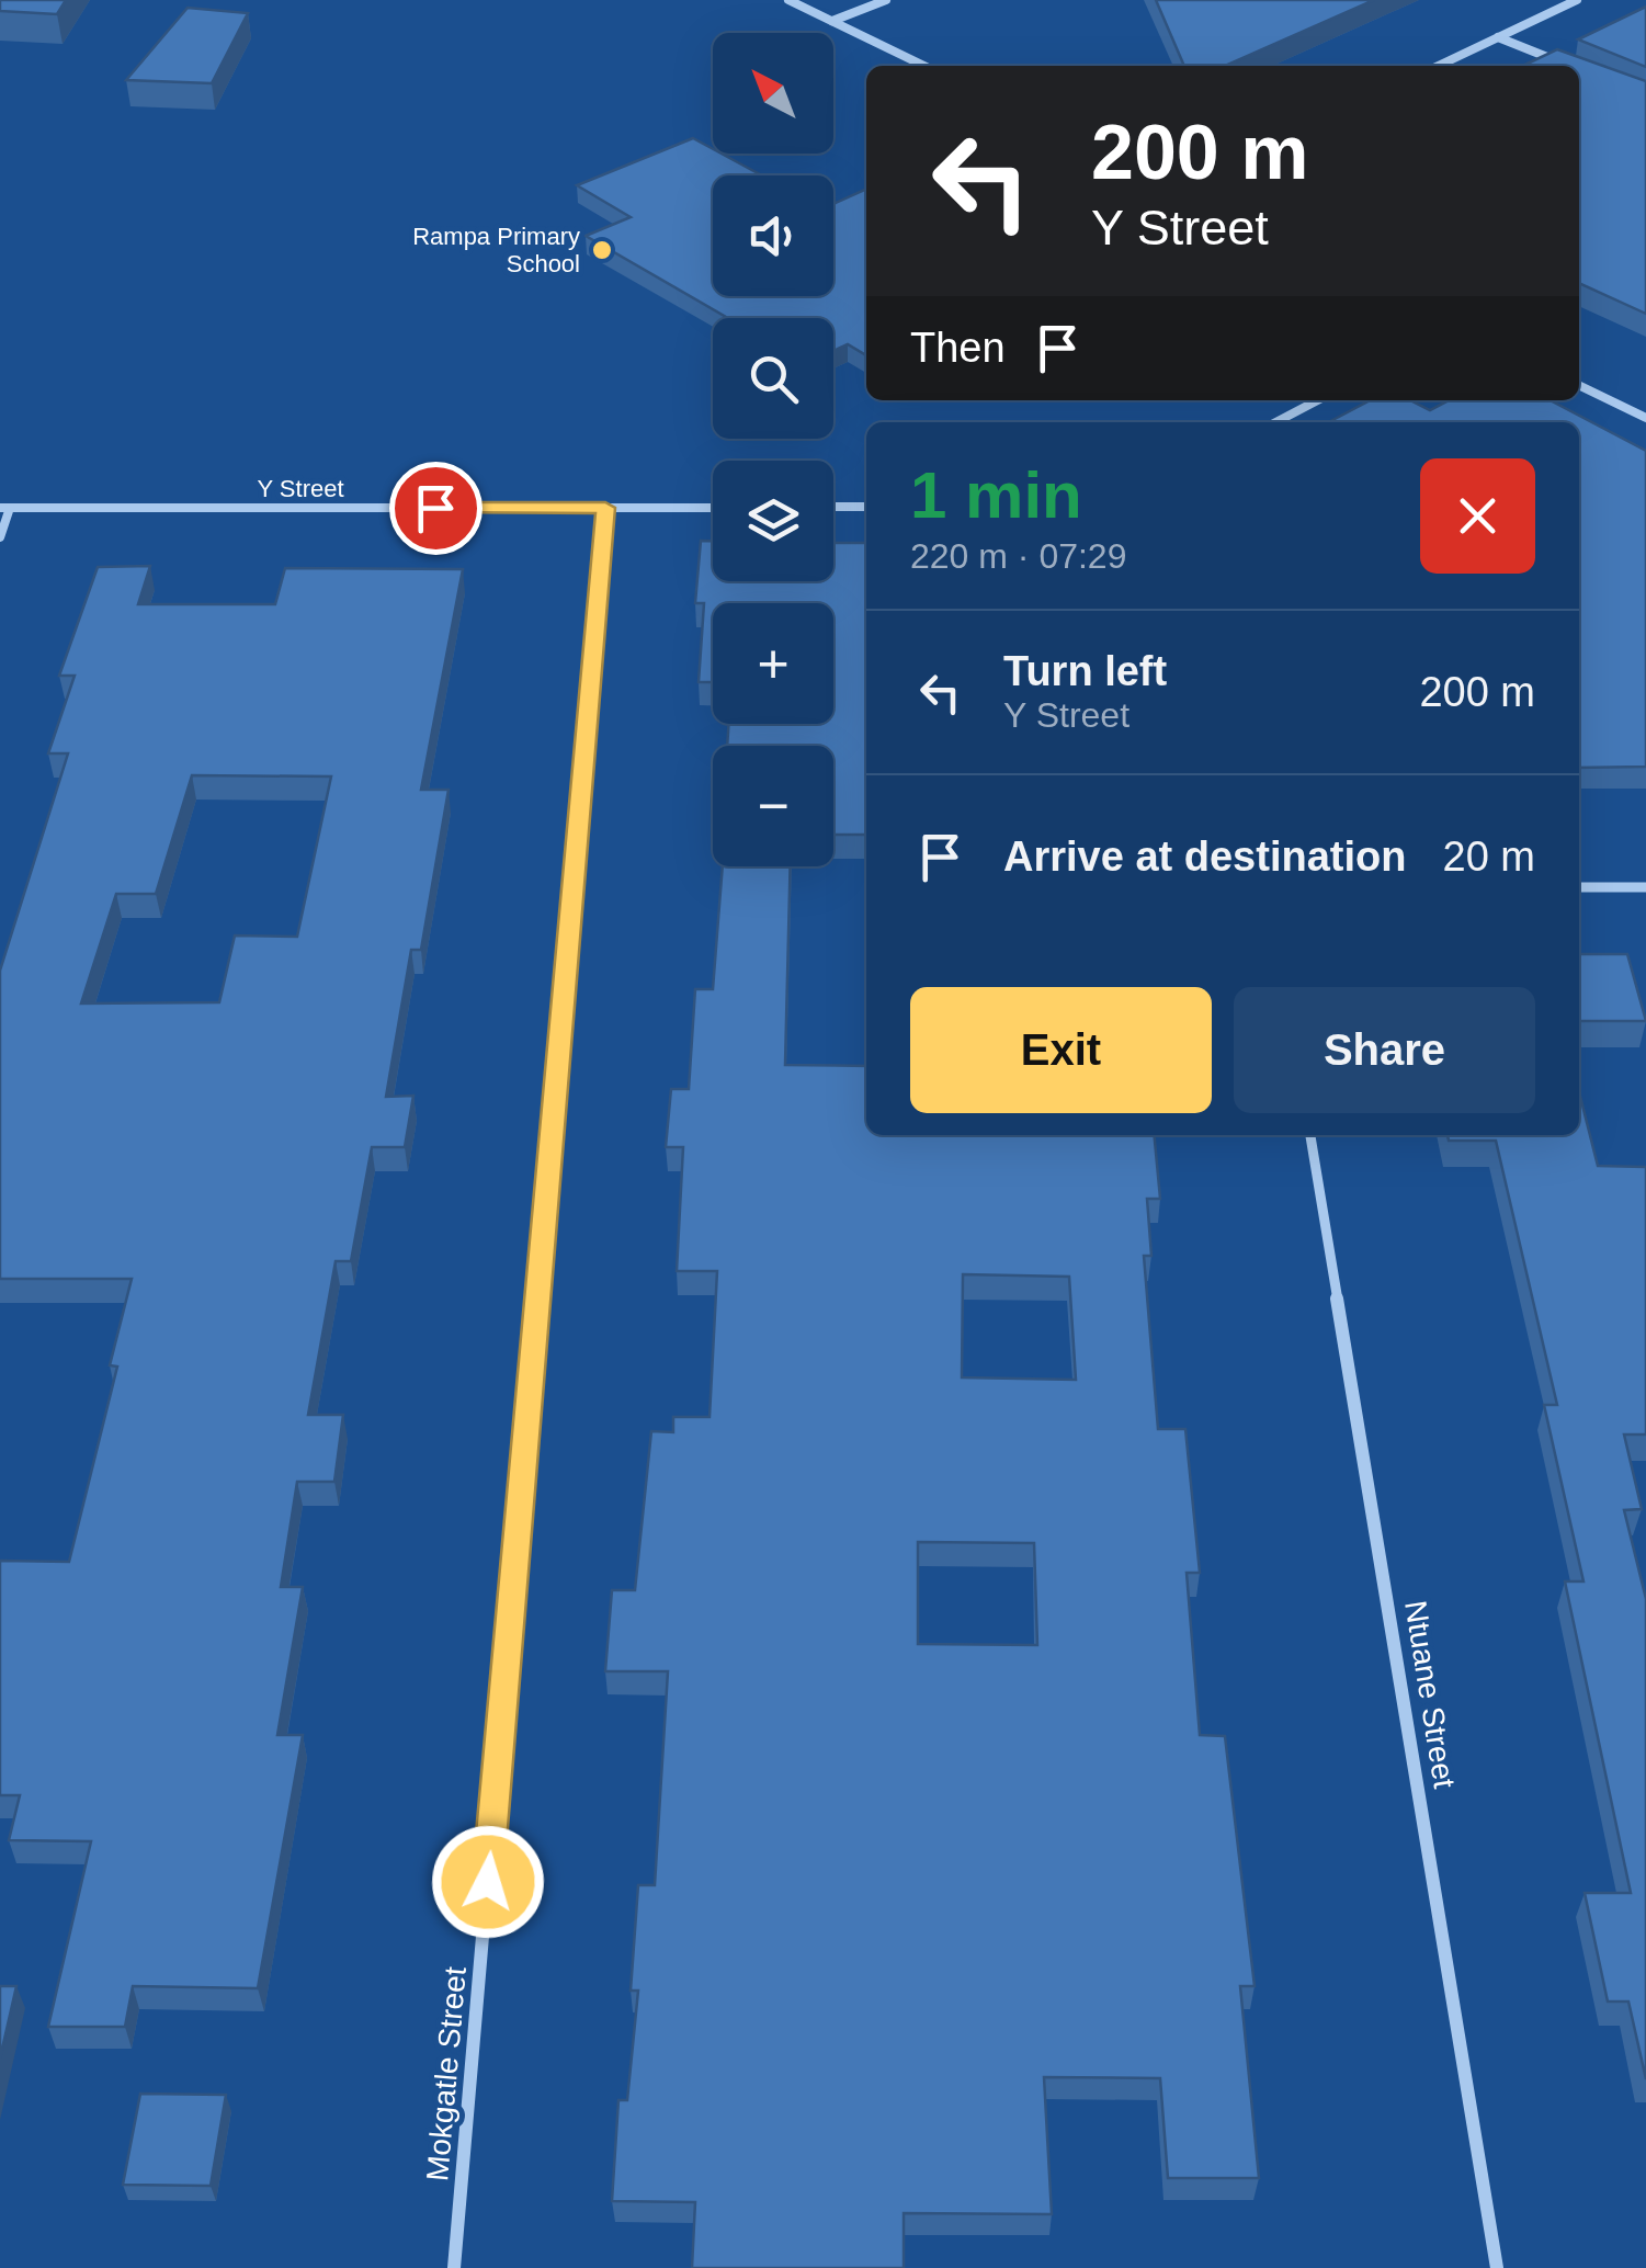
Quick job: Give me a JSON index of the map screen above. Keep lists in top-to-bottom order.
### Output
{
  "streets": {
    "street": ["Y Street", "Ntuane Street", "Mokgatle Street"]
  },
  "crossings": [
    ["Y Street", "Mokgatle Street"]
  ],
  "places": ["Rampa Primary School"],
  "north": "top left",
  "page": {
    "map_buttons": ["+", "−"],
    "turn": ["200 m", "Y Street"],
    "then": "Then",
    "heading": ["1 min", "220 m · 07:29"],
    "list": [
      {
        "name": "Turn left",
        "note": "Y Street",
        "value": "200 m"
      },
      {
        "name": "Arrive at destination",
        "value": "20 m"
      }
    ],
    "buttons": ["Exit", "Share"]
  }
}
